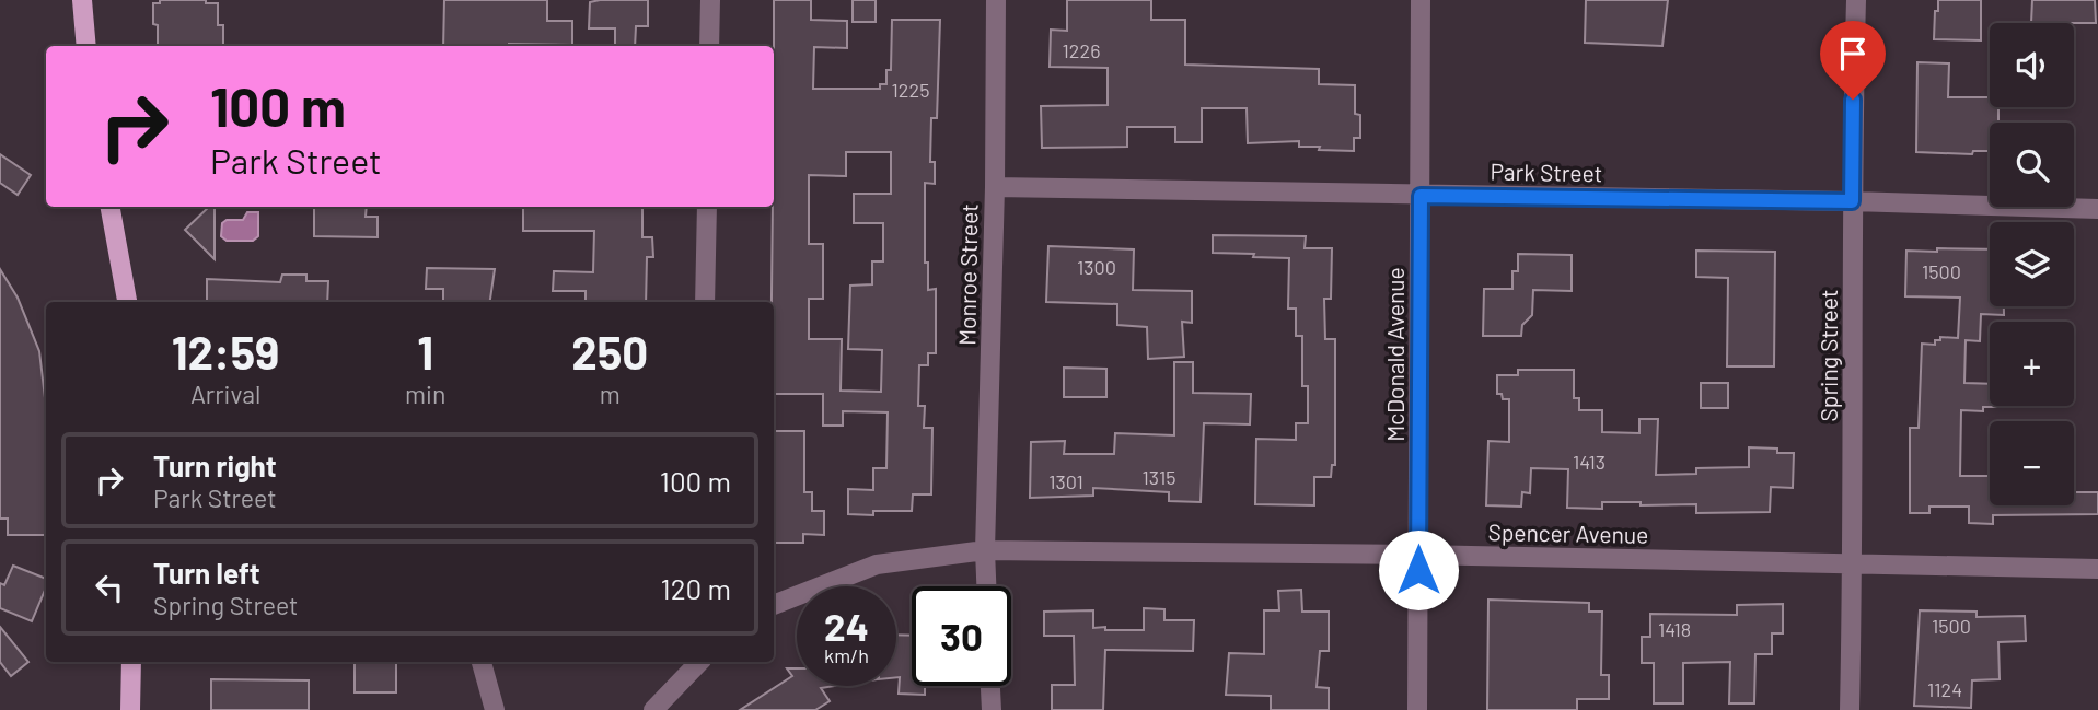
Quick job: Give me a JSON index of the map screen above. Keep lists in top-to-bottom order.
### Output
{
  "streets": {
    "street": [
      "Park Street",
      "Monroe Street",
      "McDonald Avenue",
      "Spring Street",
      "Spencer Avenue"
    ]
  },
  "crossings": [
    ["Park Street", "Monroe Street"],
    ["Park Street", "McDonald Avenue"],
    ["Park Street", "Spring Street"],
    ["Monroe Street", "Spencer Avenue"],
    ["McDonald Avenue", "Spencer Avenue"],
    ["Spring Street", "Spencer Avenue"]
  ],
  "house_numbers": [
    "1226",
    "1225",
    "1300",
    "1500",
    "1413",
    "1315",
    "1301",
    "1500",
    "1418",
    "1124"
  ],
  "page": {
    "map_buttons": ["+", "−"],
    "turn": ["100 m", "Park Street"],
    "eta": [
      "12:59",
      "Arrival",
      "1",
      "min",
      "250",
      "m"
    ],
    "list": [
      {
        "name": "Turn right",
        "note": "Park Street",
        "value": "100 m"
      },
      {
        "name": "Turn left",
        "note": "Spring Street",
        "value": "120 m"
      }
    ],
    "speed": "24 km/h",
    "limit": "30"
  }
}
